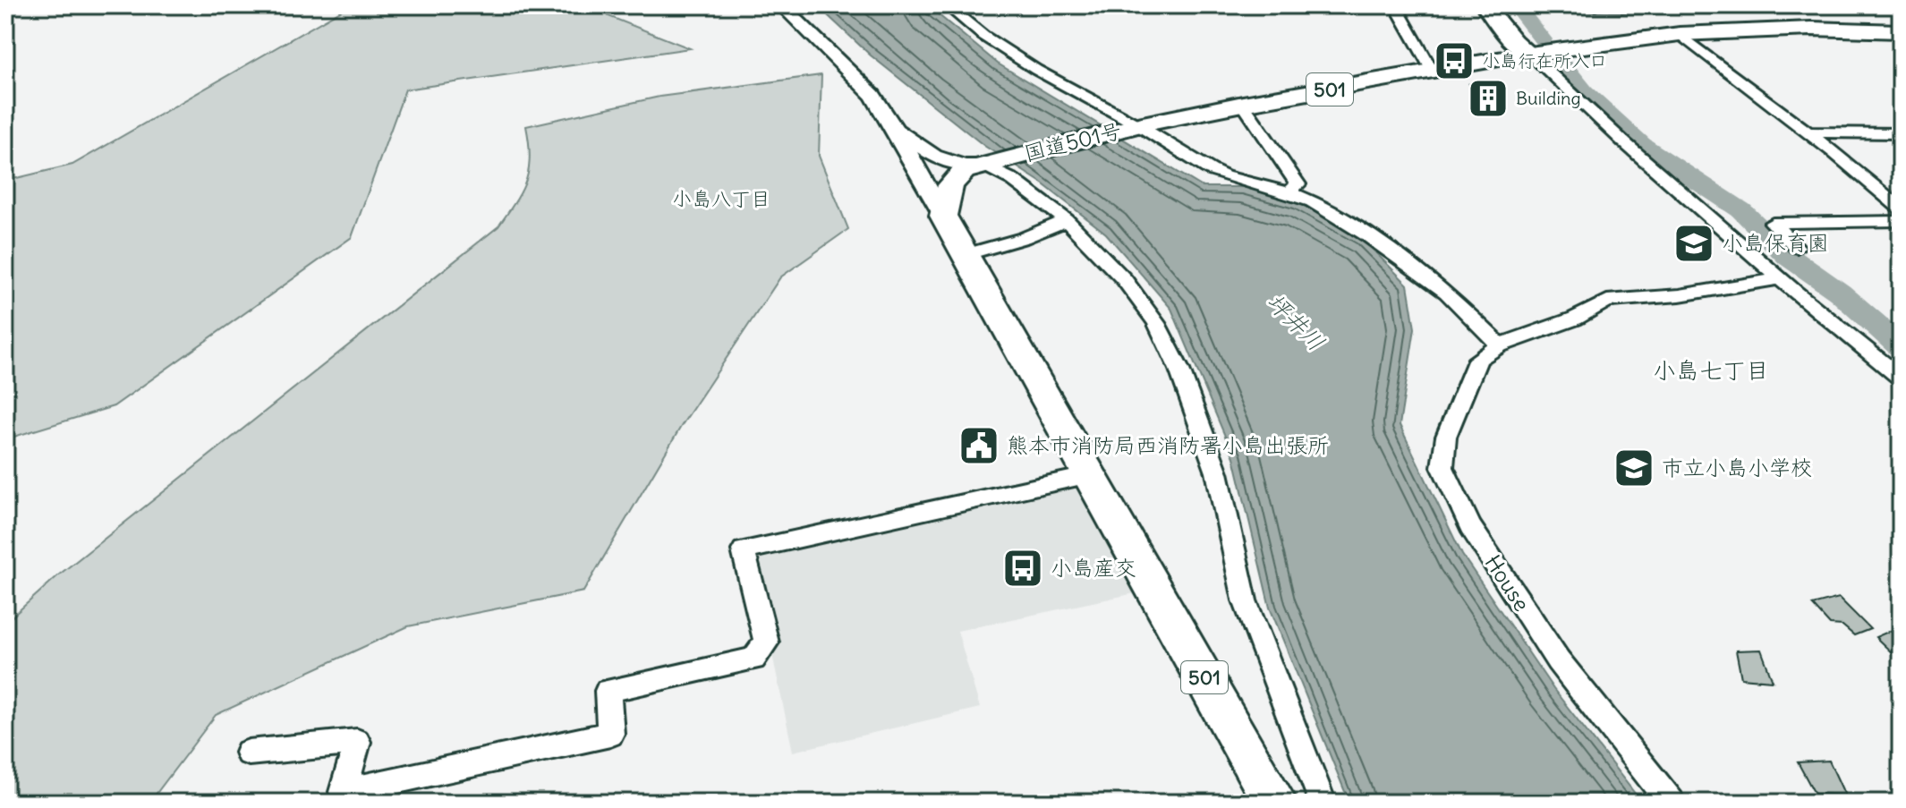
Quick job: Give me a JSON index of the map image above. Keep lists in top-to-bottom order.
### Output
{
  "streets": {
    "highway": ["501", "国道501号"],
    "street": ["House"]
  },
  "crossings": [
    ["501", "国道501号"]
  ],
  "districts": ["小島八丁目", "小島七丁目"],
  "water": ["坪井川"],
  "places": {
    "bus stop": ["小島行在所入口", "小島産交"],
    "building": ["Building"],
    "school or university": ["小島保育園", "市立小島小学校"],
    "public building": ["熊本市消防局西消防署小島出張所"]
  }
}
